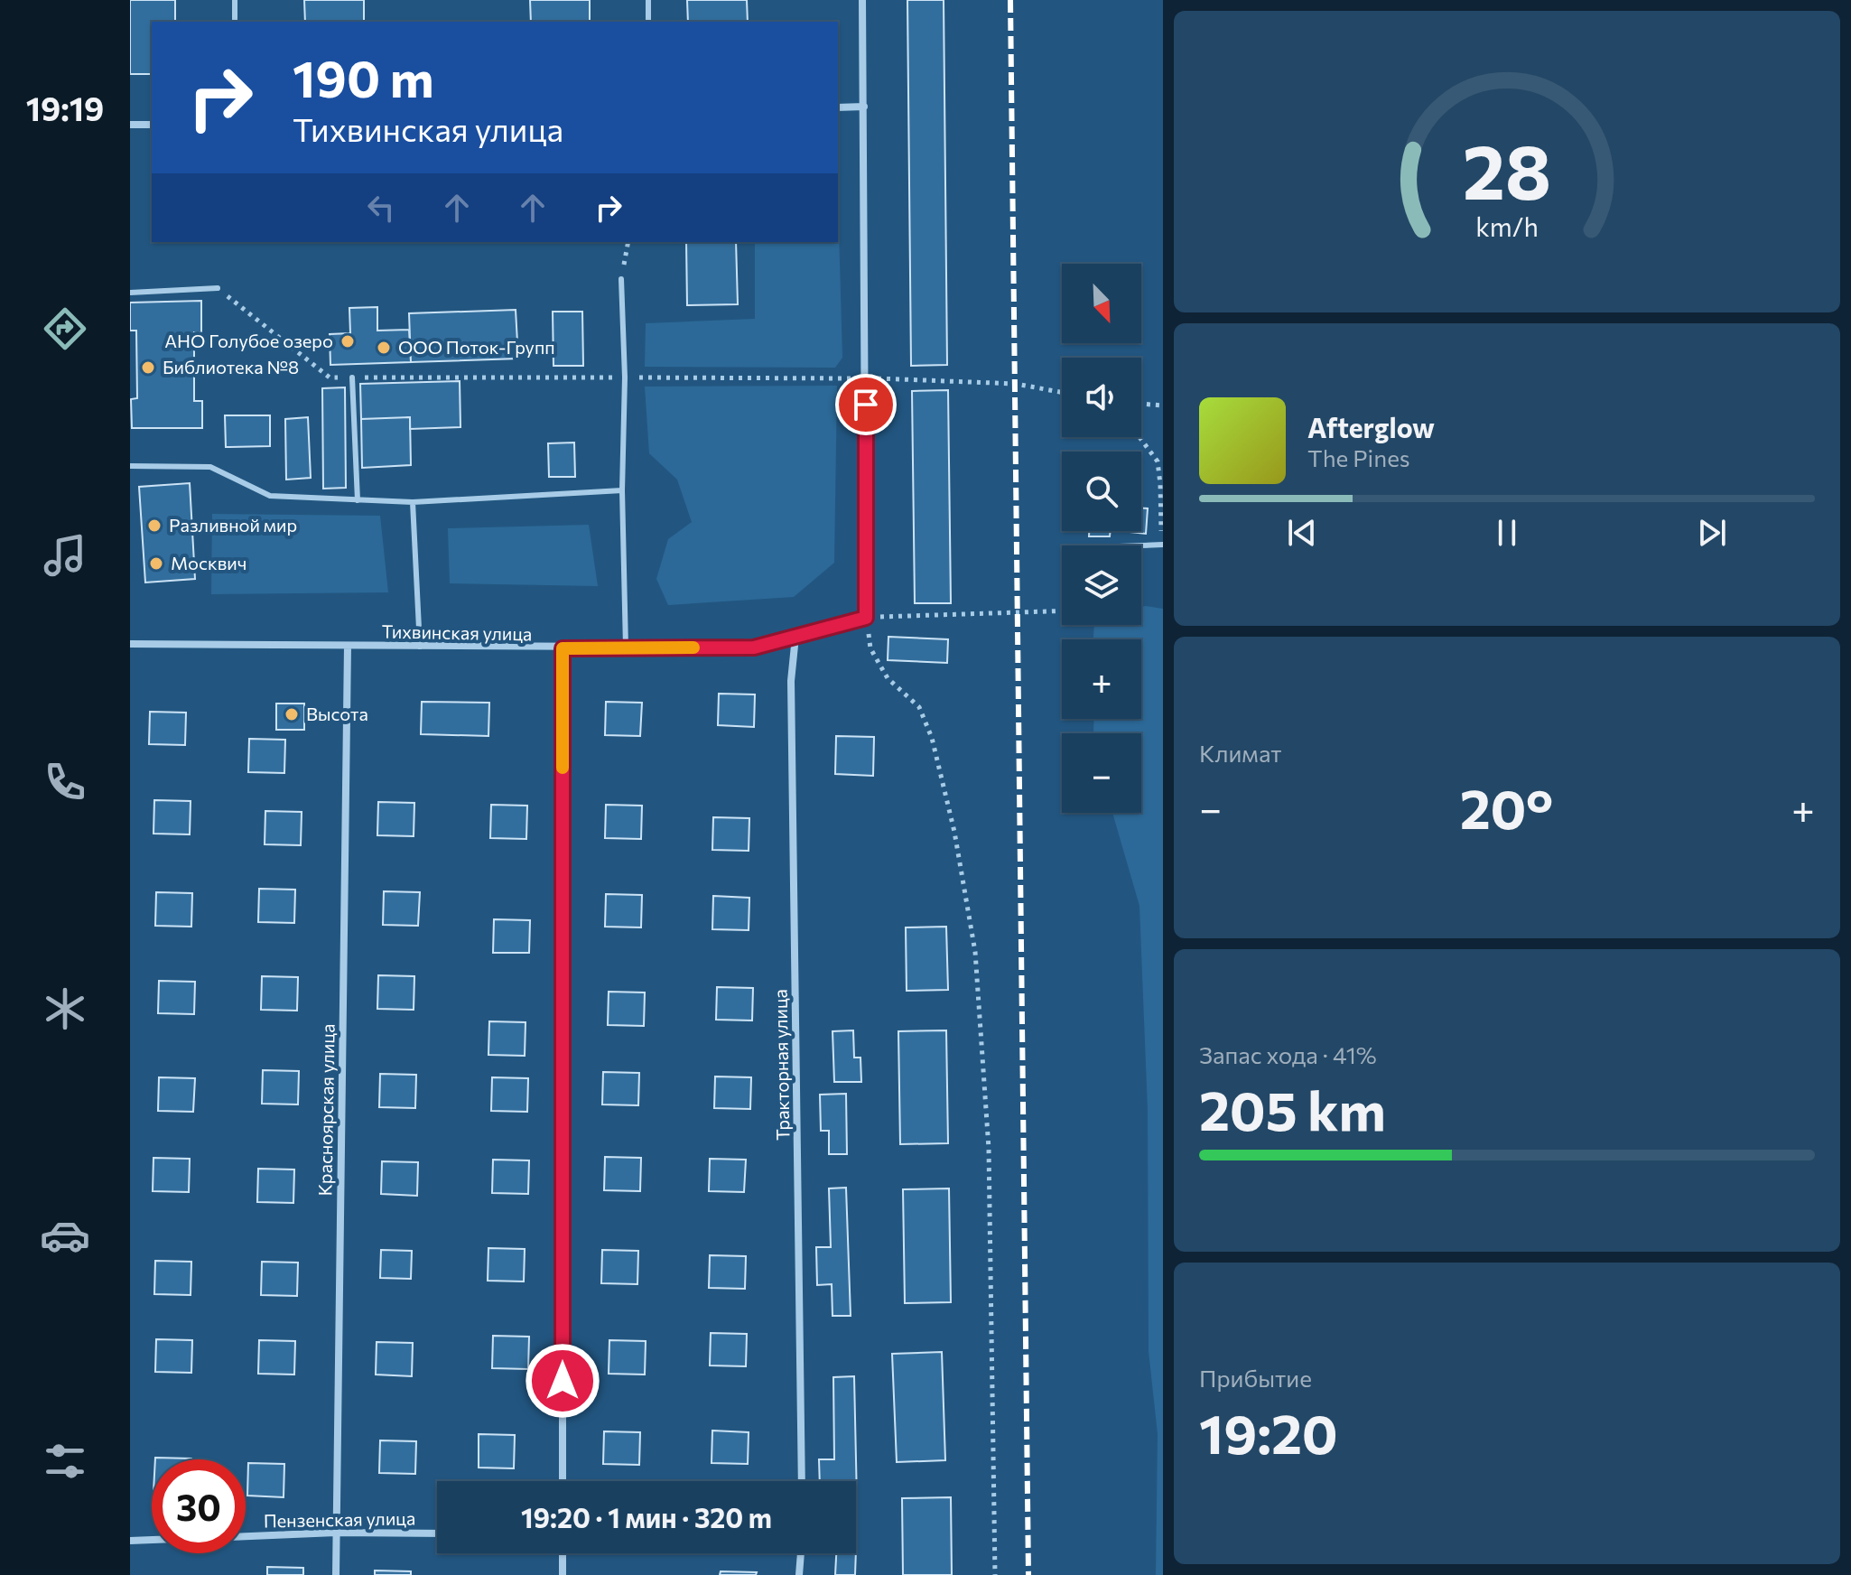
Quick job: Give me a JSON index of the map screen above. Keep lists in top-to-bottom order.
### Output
{
  "streets": {
    "street": [
      "Тихвинская улица",
      "Тракторная улица",
      "Красноярская улица",
      "Пензенская улица"
    ]
  },
  "crossings": [
    ["Тихвинская улица", "Тракторная улица"],
    ["Тихвинская улица", "Красноярская улица"],
    ["Красноярская улица", "Пензенская улица"]
  ],
  "places": [
    "АНО Голубое озеро",
    "ООО Поток-Групп",
    "Библиотека №8",
    "Разливной мир",
    "Москвич",
    "Высота"
  ],
  "north": "bottom right",
  "page": {
    "tabs": "19:19",
    "turn": ["190 m", "Тихвинская улица"],
    "map_buttons": ["+", "−"],
    "song": ["Afterglow", "The Pines"],
    "tile": [
      "Климат",
      ["Запас хода · 41%", "205 km"],
      ["Прибытие", "19:20"]
    ],
    "heat": ["−", "20°", "+"],
    "limit": "30",
    "trip": "19:20 · 1 мин · 320 m",
    "gauge": ["28", "km/h"]
  }
}
